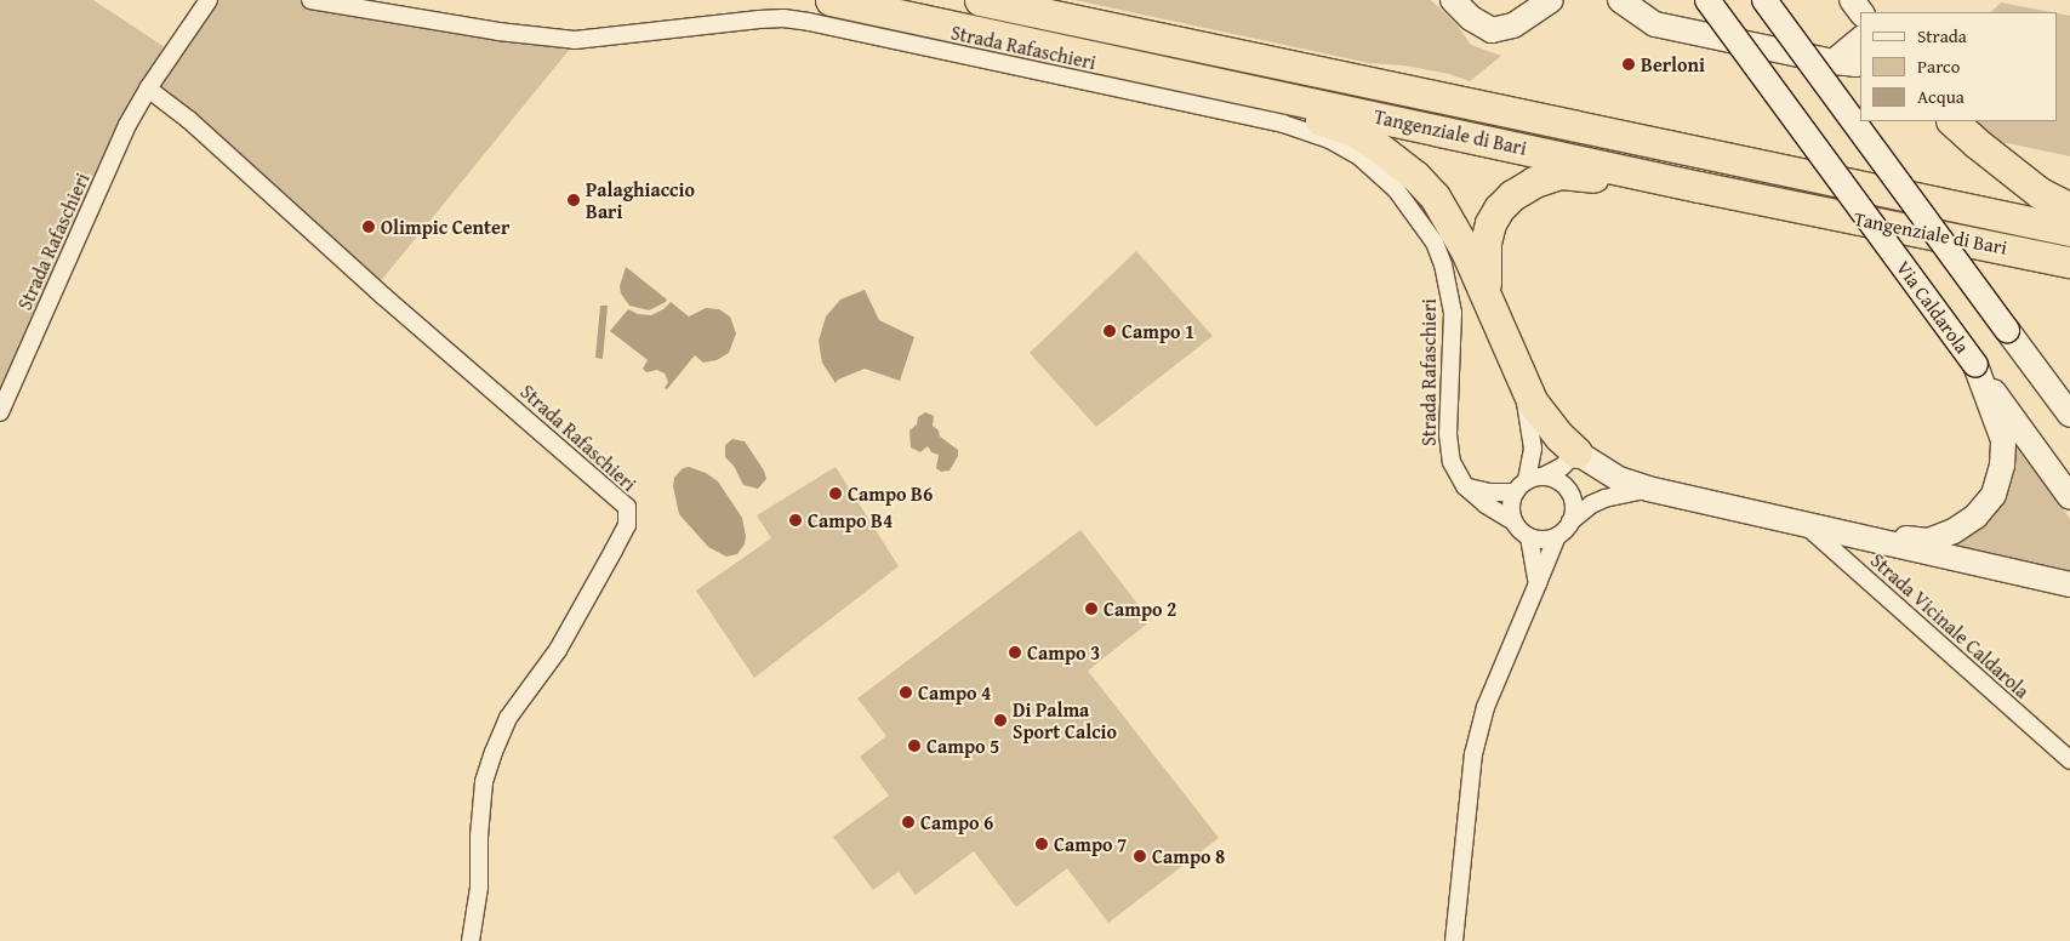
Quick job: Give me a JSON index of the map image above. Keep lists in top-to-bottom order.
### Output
{
  "streets": {
    "highway": ["Tangenziale di Bari"],
    "street": ["Strada Rafaschieri", "Via Caldarola", "Strada Vicinale Caldarola"]
  },
  "places": [
    "Berloni",
    "Palaghiaccio Bari",
    "Olimpic Center",
    "Campo 1",
    "Campo B6",
    "Campo B4",
    "Campo 2",
    "Campo 3",
    "Campo 4",
    "Di Palma Sport Calcio",
    "Campo 5",
    "Campo 6",
    "Campo 7",
    "Campo 8"
  ],
  "legend": ["Strada", "Parco", "Acqua"]
}
